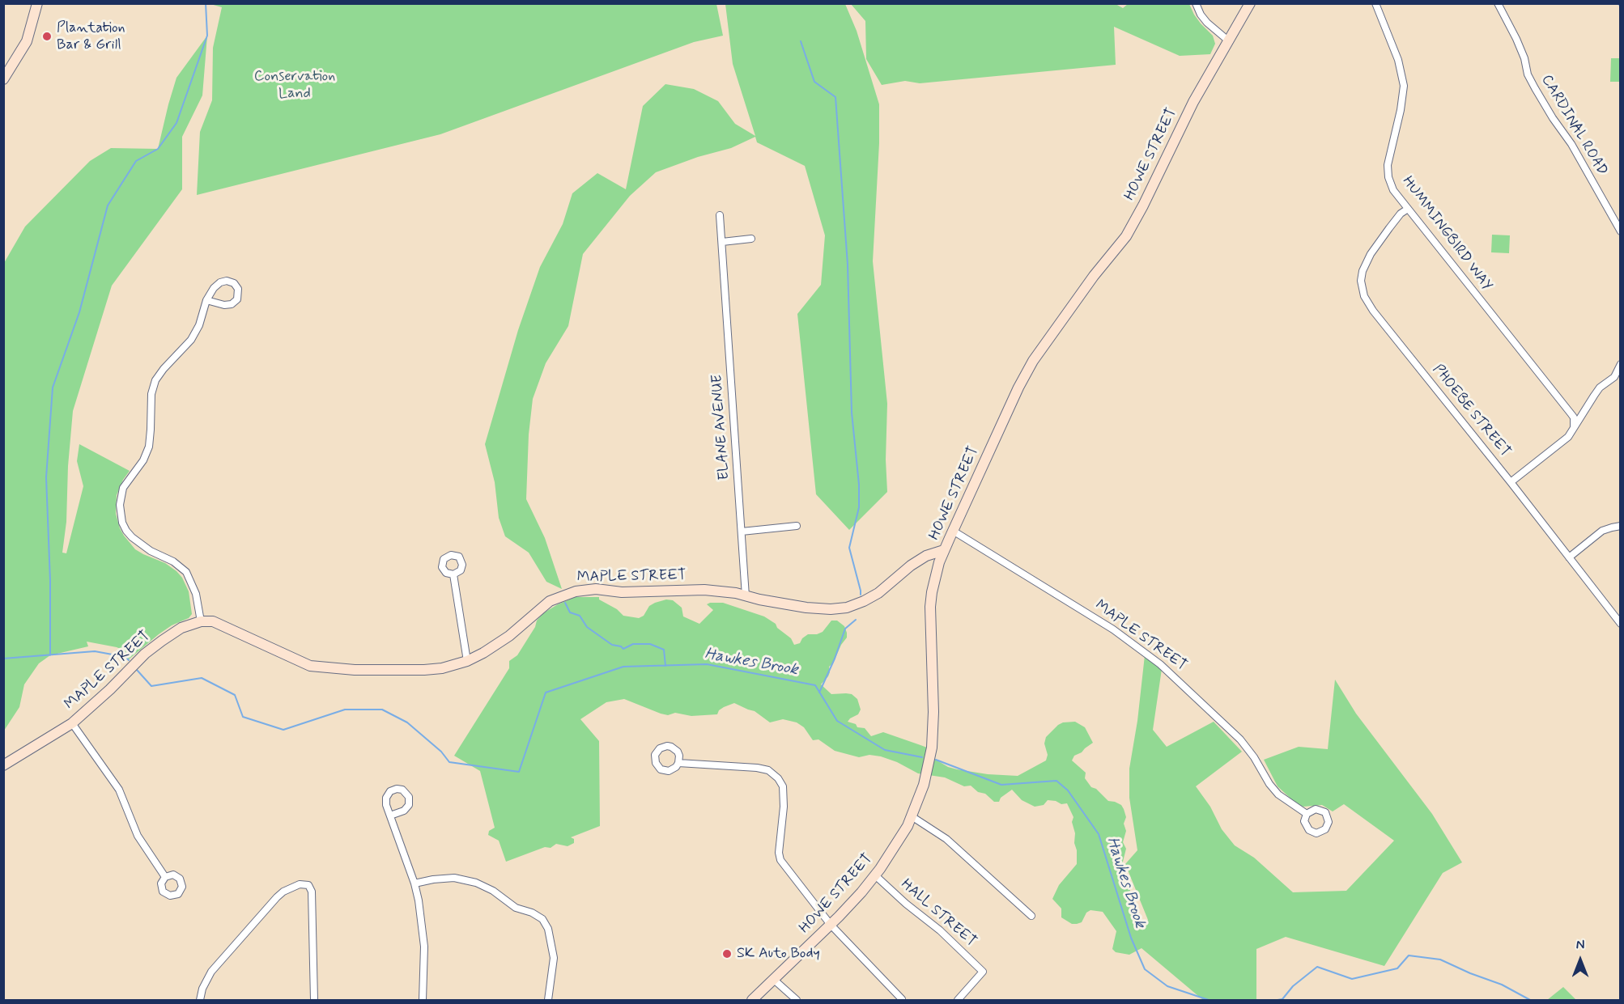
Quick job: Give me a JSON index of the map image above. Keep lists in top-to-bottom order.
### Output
{
  "streets": {
    "street": [
      "CARDINAL ROAD",
      "HOWE STREET",
      "HUMMINGBIRD WAY",
      "PHOEBE STREET",
      "ELANE AVENUE",
      "MAPLE STREET",
      "HALL STREET"
    ]
  },
  "crossings": [
    ["HOWE STREET", "MAPLE STREET"],
    ["HOWE STREET", "HALL STREET"],
    ["HUMMINGBIRD WAY", "PHOEBE STREET"],
    ["ELANE AVENUE", "MAPLE STREET"]
  ],
  "water": ["Hawkes Brook"],
  "parks": ["Conservation Land"],
  "places": ["Plantation Bar & Grill", "SK Auto Body"],
  "north": "top"
}
